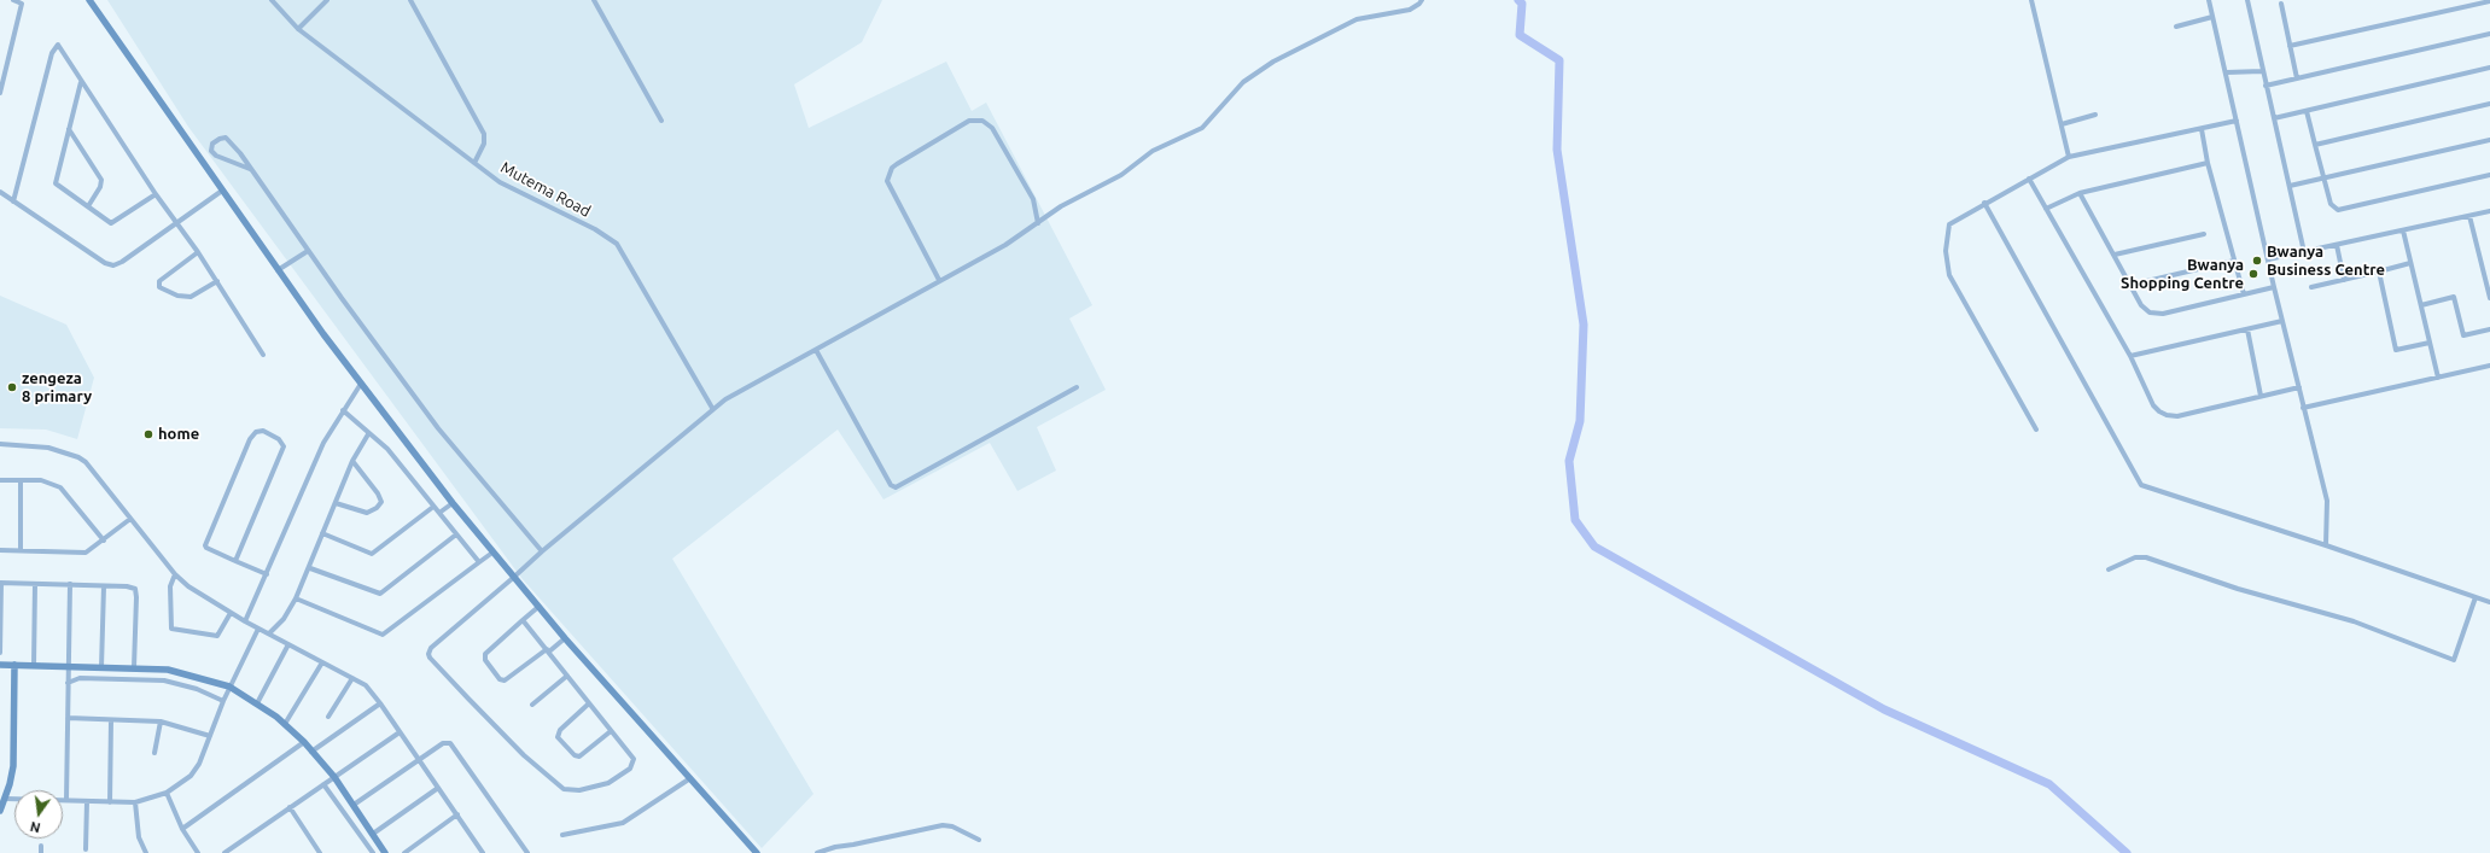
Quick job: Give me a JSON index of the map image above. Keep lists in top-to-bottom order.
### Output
{
  "streets": {
    "street": ["Mutema Road"]
  },
  "places": [
    "Bwanya Business Centre",
    "Bwanya Shopping Centre",
    "zengeza 8 primary",
    "home"
  ],
  "north": "bottom"
}
